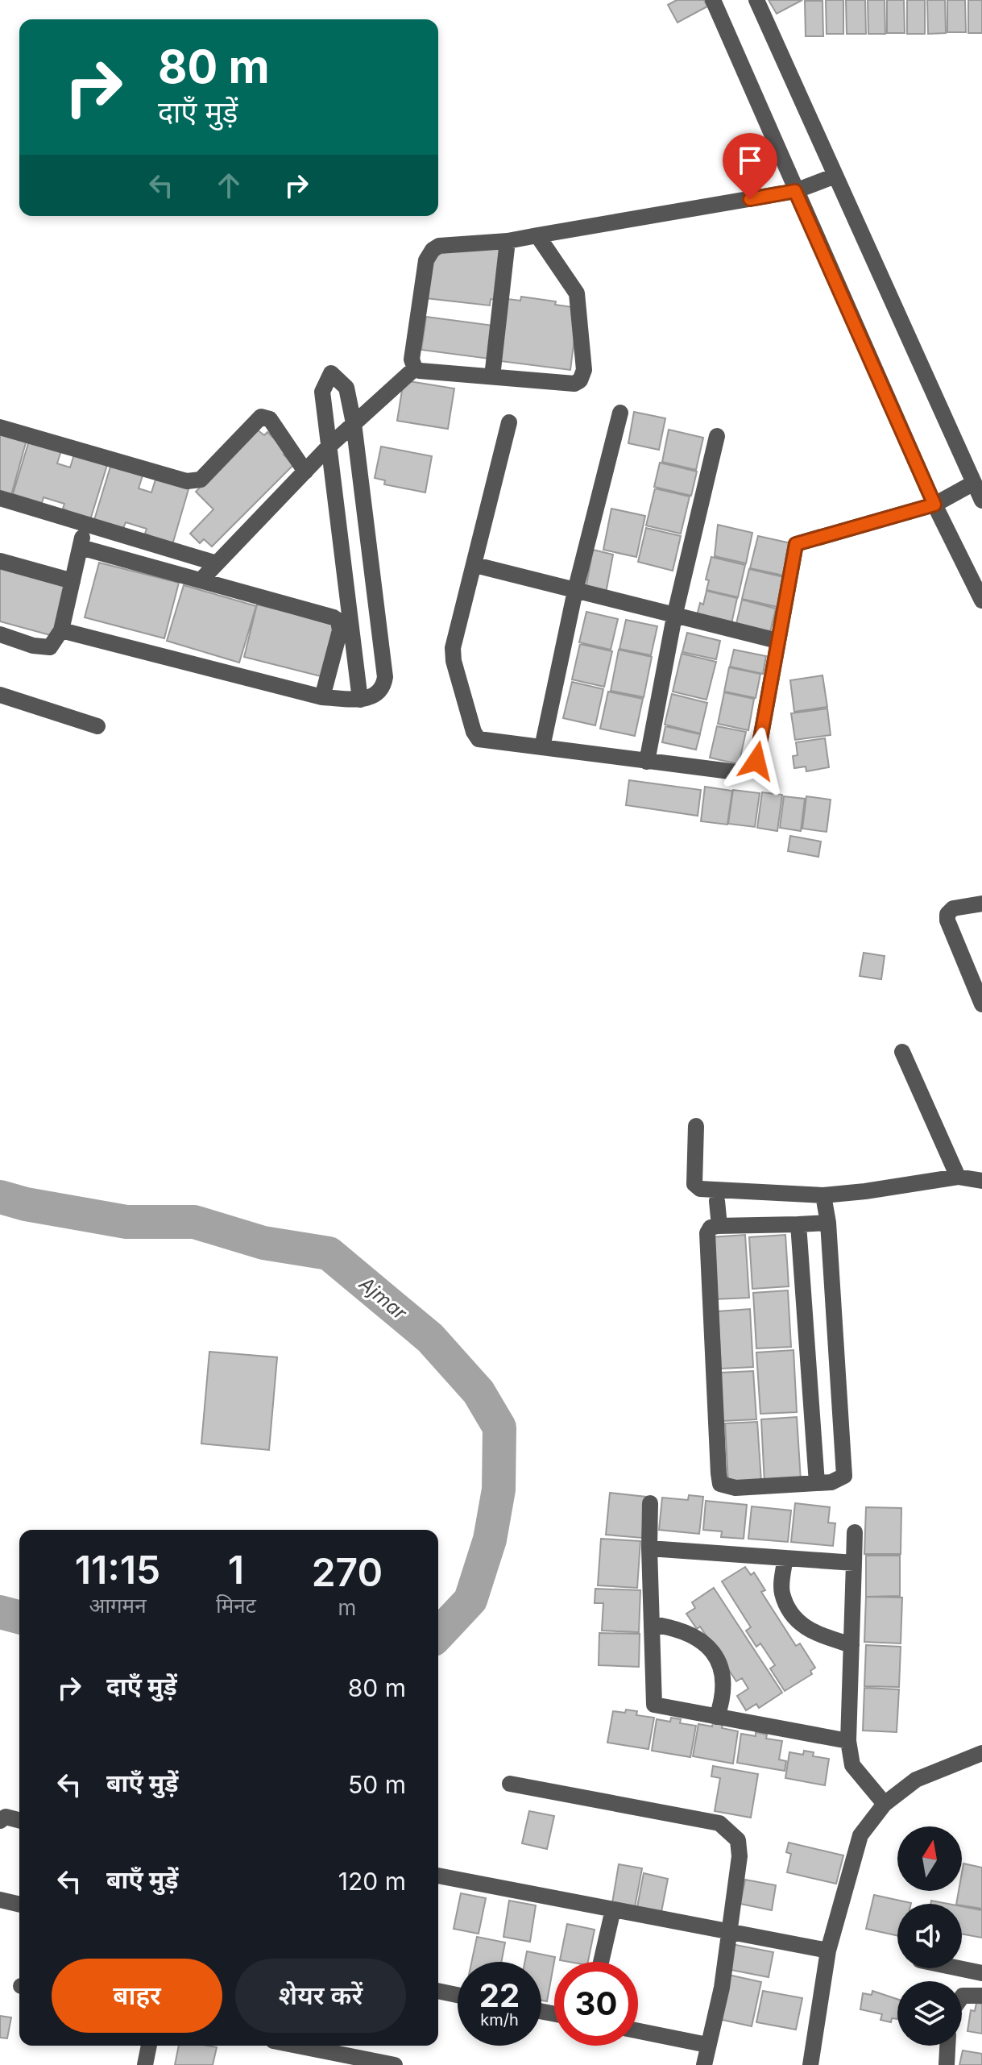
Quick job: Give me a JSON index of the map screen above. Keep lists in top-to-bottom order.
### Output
{
  "water": ["Ajmar"],
  "north": "top",
  "page": {
    "turn": ["80 m", "दाएँ मुड़ें"],
    "eta": [
      "11:15",
      "आगमन",
      "1",
      "मिनट",
      "270",
      "m"
    ],
    "list": [
      {
        "name": "दाएँ मुड़ें",
        "value": "80 m"
      },
      {
        "name": "बाएँ मुड़ें",
        "value": "50 m"
      },
      {
        "name": "बाएँ मुड़ें",
        "value": "120 m"
      }
    ],
    "buttons": ["बाहर", "शेयर करें"],
    "speed": "22 km/h",
    "limit": "30"
  }
}
